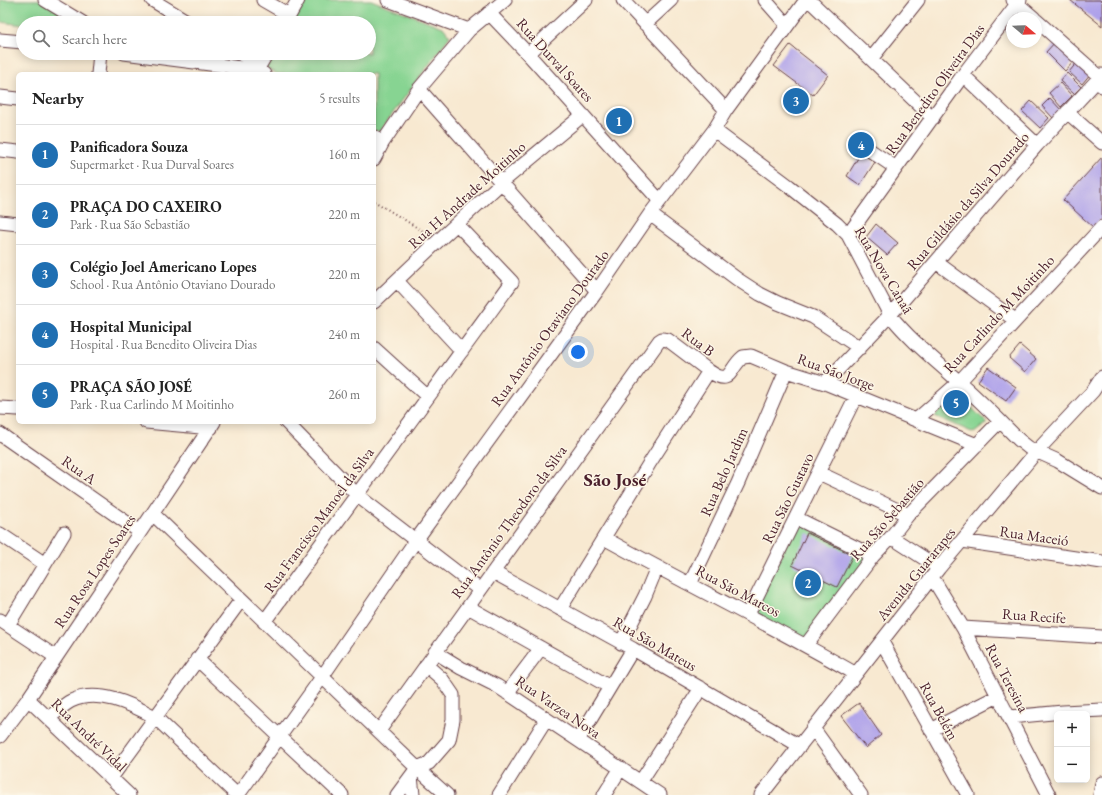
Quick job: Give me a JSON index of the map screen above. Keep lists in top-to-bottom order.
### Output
{
  "streets": {
    "street": [
      "Rua Durval Soares",
      "Rua Benedito Oliveira Dias",
      "Rua H Andrade Moitinho",
      "Rua Gildásio da Silva Dourado",
      "Rua Nova Canaã",
      "Rua Carlindo M Moitinho",
      "Rua Antônio Otaviano Dourado",
      "Rua B",
      "Rua São Jorge",
      "Rua A",
      "Rua Belo Jardim",
      "Rua São Gustavo",
      "Rua São Sebastião",
      "Rua Francisco Manoel da Silva",
      "Rua Antônio Theodoro da Silva",
      "Rua Maceió",
      "Rua Rosa Lopes Soares",
      "Avenida Guararapes",
      "Rua São Marcos",
      "Rua Recife",
      "Rua São Mateus",
      "Rua Teresina",
      "Rua Varzea Nova",
      "Rua Belém",
      "Rua André Vidal"
    ]
  },
  "crossings": [
    ["Rua Durval Soares", "Rua H Andrade Moitinho"],
    ["Rua Durval Soares", "Rua Antônio Otaviano Dourado"],
    ["Rua Benedito Oliveira Dias", "Rua Nova Canaã"],
    ["Rua H Andrade Moitinho", "Rua Francisco Manoel da Silva"],
    ["Rua Gildásio da Silva Dourado", "Rua Nova Canaã"],
    ["Rua Gildásio da Silva Dourado", "Rua São Jorge"],
    ["Rua Nova Canaã", "Rua Carlindo M Moitinho"],
    ["Rua Nova Canaã", "Rua Antônio Otaviano Dourado"],
    ["Rua Nova Canaã", "Rua São Sebastião"],
    ["Rua Nova Canaã", "Avenida Guararapes"],
    ["Rua Carlindo M Moitinho", "Rua São Jorge"],
    ["Rua B", "Rua São Jorge"],
    ["Rua B", "Rua Antônio Theodoro da Silva"],
    ["Rua São Jorge", "Rua Belo Jardim"],
    ["Rua São Jorge", "Rua São Gustavo"],
    ["Rua São Jorge", "Rua São Sebastião"],
    ["Rua A", "Rua Rosa Lopes Soares"],
    ["Rua Belo Jardim", "Rua São Marcos"],
    ["Rua São Gustavo", "Rua São Marcos"],
    ["Rua São Sebastião", "Rua São Marcos"],
    ["Rua Antônio Theodoro da Silva", "Rua São Mateus"],
    ["Rua Antônio Theodoro da Silva", "Rua Varzea Nova"],
    ["Rua Maceió", "Avenida Guararapes"],
    ["Rua Rosa Lopes Soares", "Rua André Vidal"],
    ["Avenida Guararapes", "Rua São Marcos"],
    ["Avenida Guararapes", "Rua São Mateus"],
    ["Avenida Guararapes", "Rua Teresina"],
    ["Avenida Guararapes", "Rua Belém"],
    ["Rua Recife", "Rua Teresina"]
  ],
  "districts": ["São José"],
  "north": "right",
  "page": {
    "search": "Search here",
    "heading": ["Nearby", "5 results"],
    "pins": [
      "3",
      "1",
      "4",
      "5",
      "2"
    ],
    "list": [
      {
        "mark": "1",
        "name": "Panificadora Souza",
        "note": "Supermarket · Rua Durval Soares",
        "value": "160 m"
      },
      {
        "mark": "2",
        "name": "PRAÇA DO CAXEIRO",
        "note": "Park · Rua São Sebastião",
        "value": "220 m"
      },
      {
        "mark": "3",
        "name": "Colégio Joel Americano Lopes",
        "note": "School · Rua Antônio Otaviano Dourado",
        "value": "220 m"
      },
      {
        "mark": "4",
        "name": "Hospital Municipal",
        "note": "Hospital · Rua Benedito Oliveira Dias",
        "value": "240 m"
      },
      {
        "mark": "5",
        "name": "PRAÇA SÃO JOSÉ",
        "note": "Park · Rua Carlindo M Moitinho",
        "value": "260 m"
      }
    ],
    "map_buttons": ["+", "−"]
  }
}
